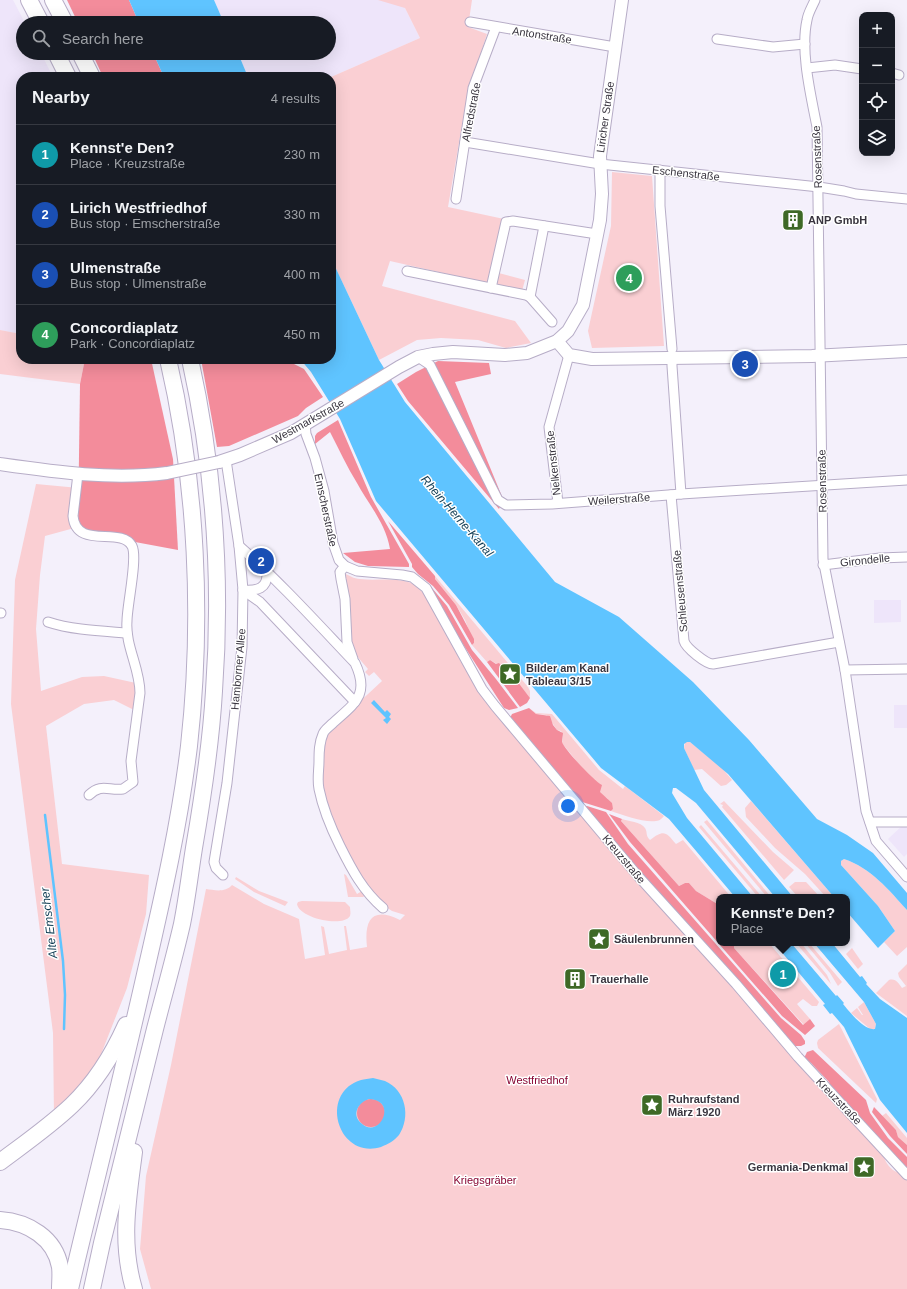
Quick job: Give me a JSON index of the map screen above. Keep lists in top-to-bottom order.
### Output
{
  "streets": {
    "street": [
      "Antonstraße",
      "Alfredstraße",
      "Liricher Straße",
      "Rosenstraße",
      "Eschenstraße",
      "Westmarkstraße",
      "Nelkenstraße",
      "Weilerstraße",
      "Emscherstraße",
      "Girondelle",
      "Schleusenstraße",
      "Hamborner Allee",
      "Kreuzstraße"
    ]
  },
  "crossings": [
    ["Antonstraße", "Alfredstraße"],
    ["Antonstraße", "Liricher Straße"],
    ["Alfredstraße", "Eschenstraße"],
    ["Liricher Straße", "Eschenstraße"],
    ["Liricher Straße", "Westmarkstraße"],
    ["Rosenstraße", "Eschenstraße"],
    ["Rosenstraße", "Weilerstraße"],
    ["Rosenstraße", "Girondelle"],
    ["Rosenstraße", "Schleusenstraße"],
    ["Westmarkstraße", "Weilerstraße"],
    ["Westmarkstraße", "Emscherstraße"],
    ["Westmarkstraße", "Hamborner Allee"],
    ["Nelkenstraße", "Weilerstraße"],
    ["Weilerstraße", "Schleusenstraße"],
    ["Emscherstraße", "Kreuzstraße"]
  ],
  "water": ["Rhein-Herne-Kanal", "Alte Emscher"],
  "parks": ["Westfriedhof", "Kriegsgräber"],
  "places": {
    "building": ["ANP GmbH", "Trauerhalle"],
    "place": [
      "Bilder am Kanal Tableau 3/15",
      "Säulenbrunnen",
      "Ruhraufstand März 1920",
      "Germania-Denkmal"
    ]
  },
  "page": {
    "map_buttons": ["+", "−"],
    "search": "Search here",
    "heading": ["Nearby", "4 results"],
    "list": [
      {
        "mark": "1",
        "name": "Kennst'e Den?",
        "note": "Place · Kreuzstraße",
        "value": "230 m"
      },
      {
        "mark": "2",
        "name": "Lirich Westfriedhof",
        "note": "Bus stop · Emscherstraße",
        "value": "330 m"
      },
      {
        "mark": "3",
        "name": "Ulmenstraße",
        "note": "Bus stop · Ulmenstraße",
        "value": "400 m"
      },
      {
        "mark": "4",
        "name": "Concordiaplatz",
        "note": "Park · Concordiaplatz",
        "value": "450 m"
      }
    ],
    "pins": [
      "4",
      "3",
      "2",
      "1"
    ],
    "popup": ["Kennst'e Den?", "Place"]
  }
}
